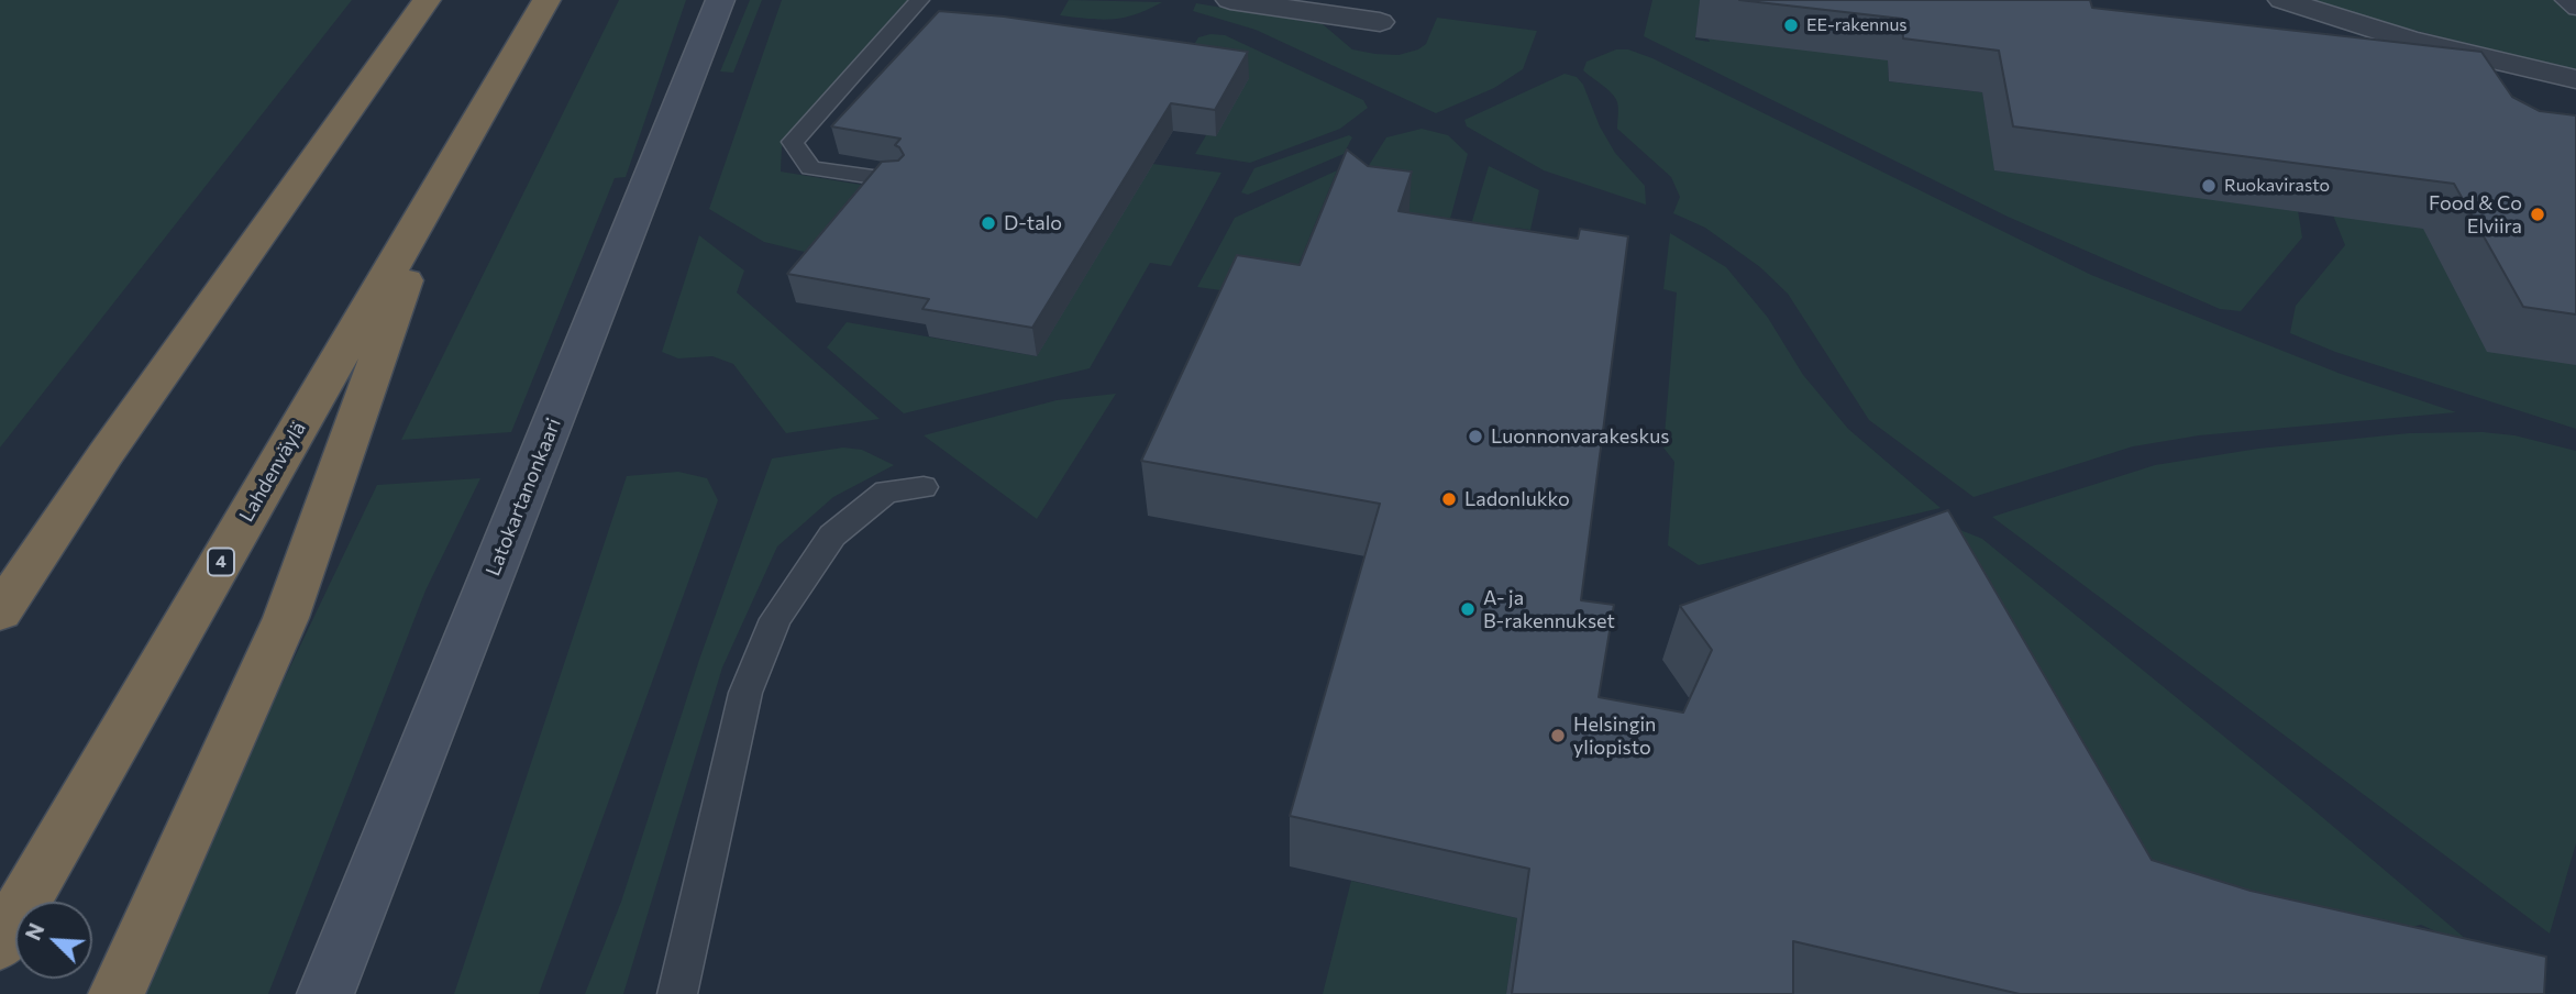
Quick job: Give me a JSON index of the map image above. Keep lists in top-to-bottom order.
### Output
{
  "streets": {
    "highway": ["Lahdenväylä", "4"],
    "street": ["Latokartanonkaari"]
  },
  "places": [
    "EE-rakennus",
    "Ruokavirasto",
    "Food & Co Elviira",
    "D-talo",
    "Luonnonvarakeskus",
    "Ladonlukko",
    "A- ja B-rakennukset",
    "Helsingin yliopisto"
  ],
  "north": "top left"
}
